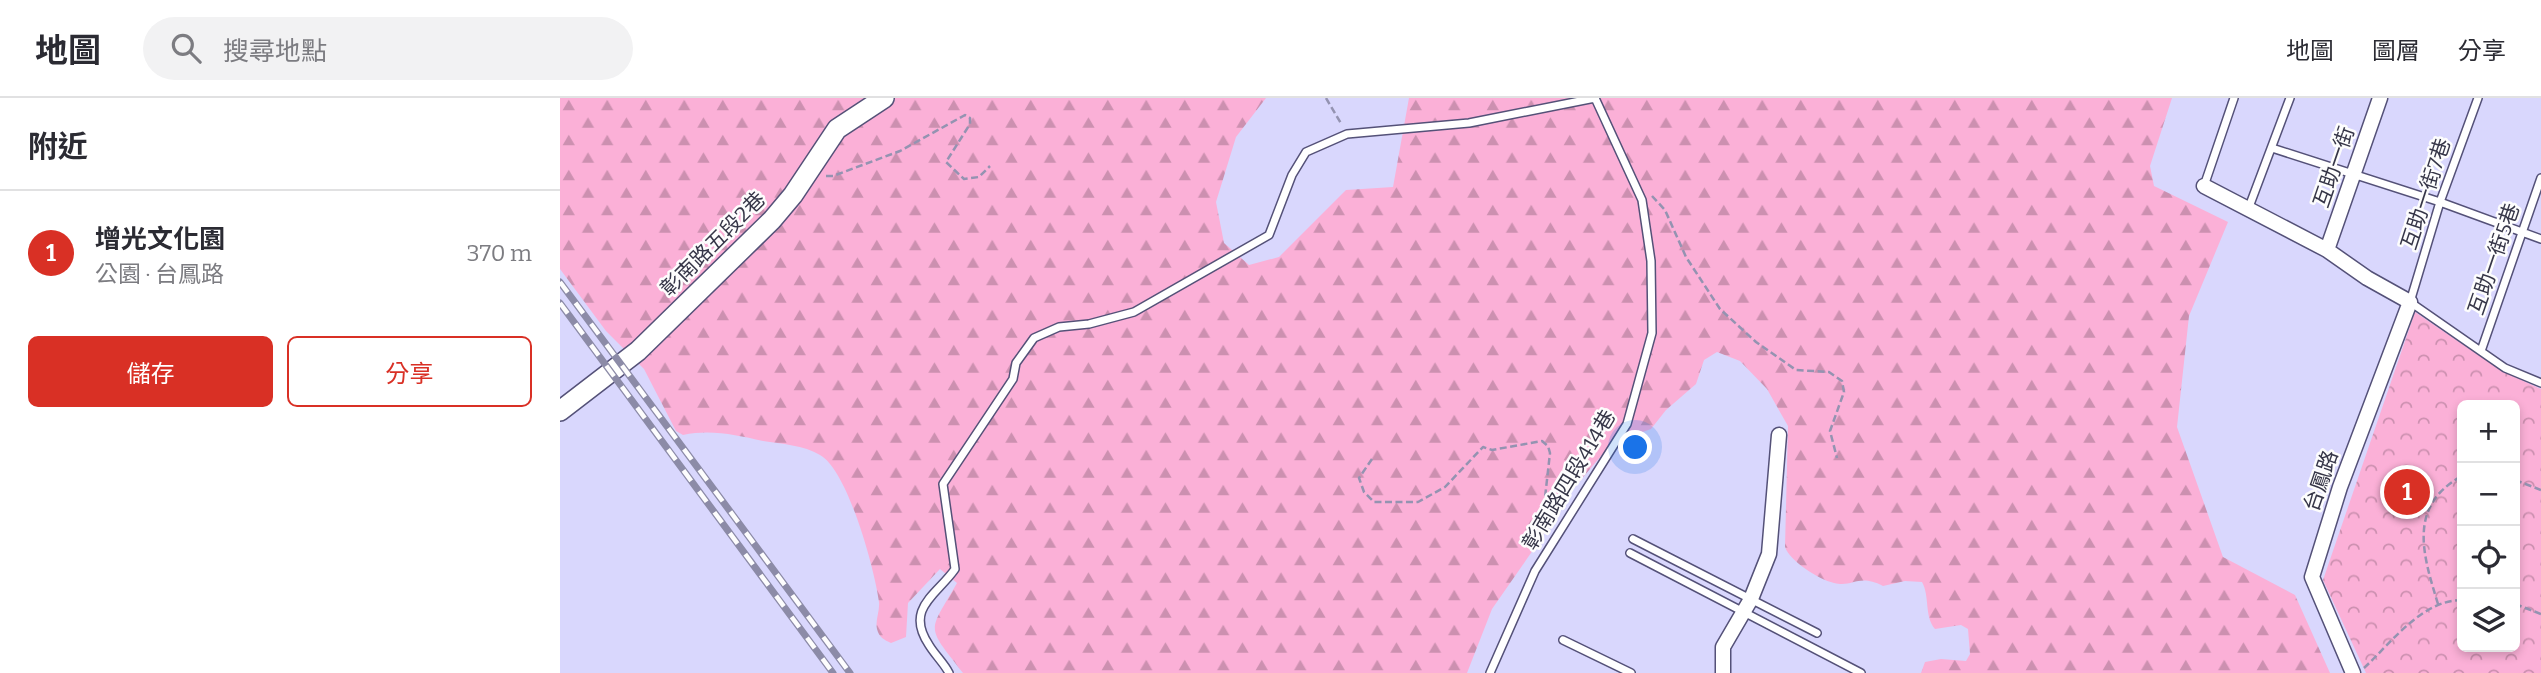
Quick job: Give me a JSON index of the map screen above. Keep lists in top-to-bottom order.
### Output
{
  "streets": {
    "street": ["互助一街", "彰南路五段2巷", "台鳳路"],
    "lane": ["互助一街7巷", "互助一街5巷", "彰南路四段414巷"]
  },
  "crossings": [
    ["互助一街7巷", "台鳳路"]
  ],
  "page": {
    "header": "地圖",
    "search": "搜尋地點",
    "nav": ["地圖", "圖層", "分享"],
    "heading": "附近",
    "list": [
      {
        "mark": "1",
        "name": "增光文化園",
        "note": "公園 · 台鳳路",
        "value": "370 m"
      }
    ],
    "buttons": ["儲存", "分享"],
    "map_buttons": ["+", "−"],
    "pins": "1"
  }
}
